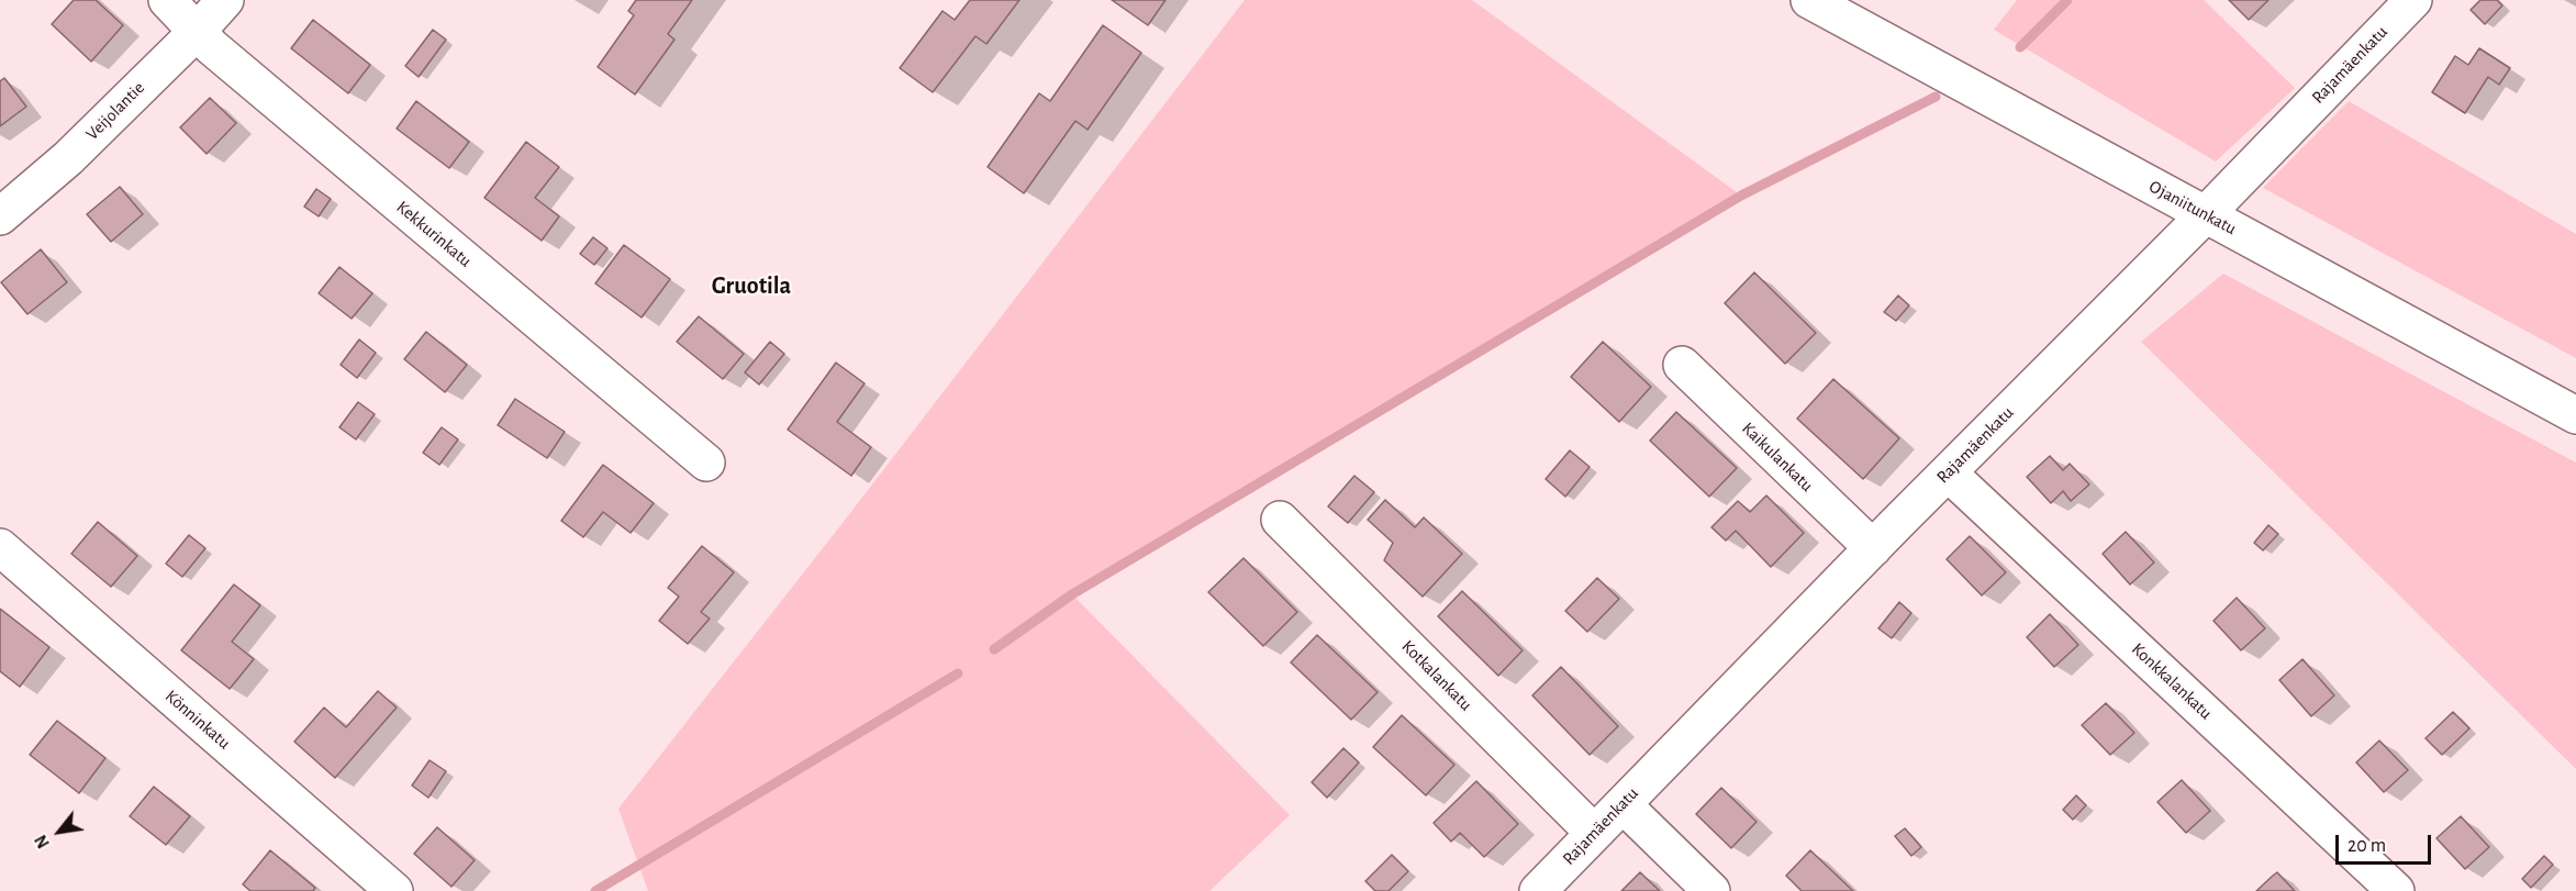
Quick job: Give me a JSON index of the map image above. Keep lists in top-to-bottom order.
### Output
{
  "streets": {
    "street": [
      "Rajamäenkatu",
      "Veijolantie",
      "Ojaniitunkatu",
      "Kekkurinkatu",
      "Kaikulankatu",
      "Kotkalankatu",
      "Konkkalankatu",
      "Könninkatu"
    ]
  },
  "crossings": [
    ["Rajamäenkatu", "Ojaniitunkatu"],
    ["Rajamäenkatu", "Kaikulankatu"],
    ["Rajamäenkatu", "Kotkalankatu"],
    ["Rajamäenkatu", "Konkkalankatu"],
    ["Veijolantie", "Kekkurinkatu"]
  ],
  "districts": ["Gruotila"],
  "scale_bar": "20 m",
  "north": "bottom left"
}
